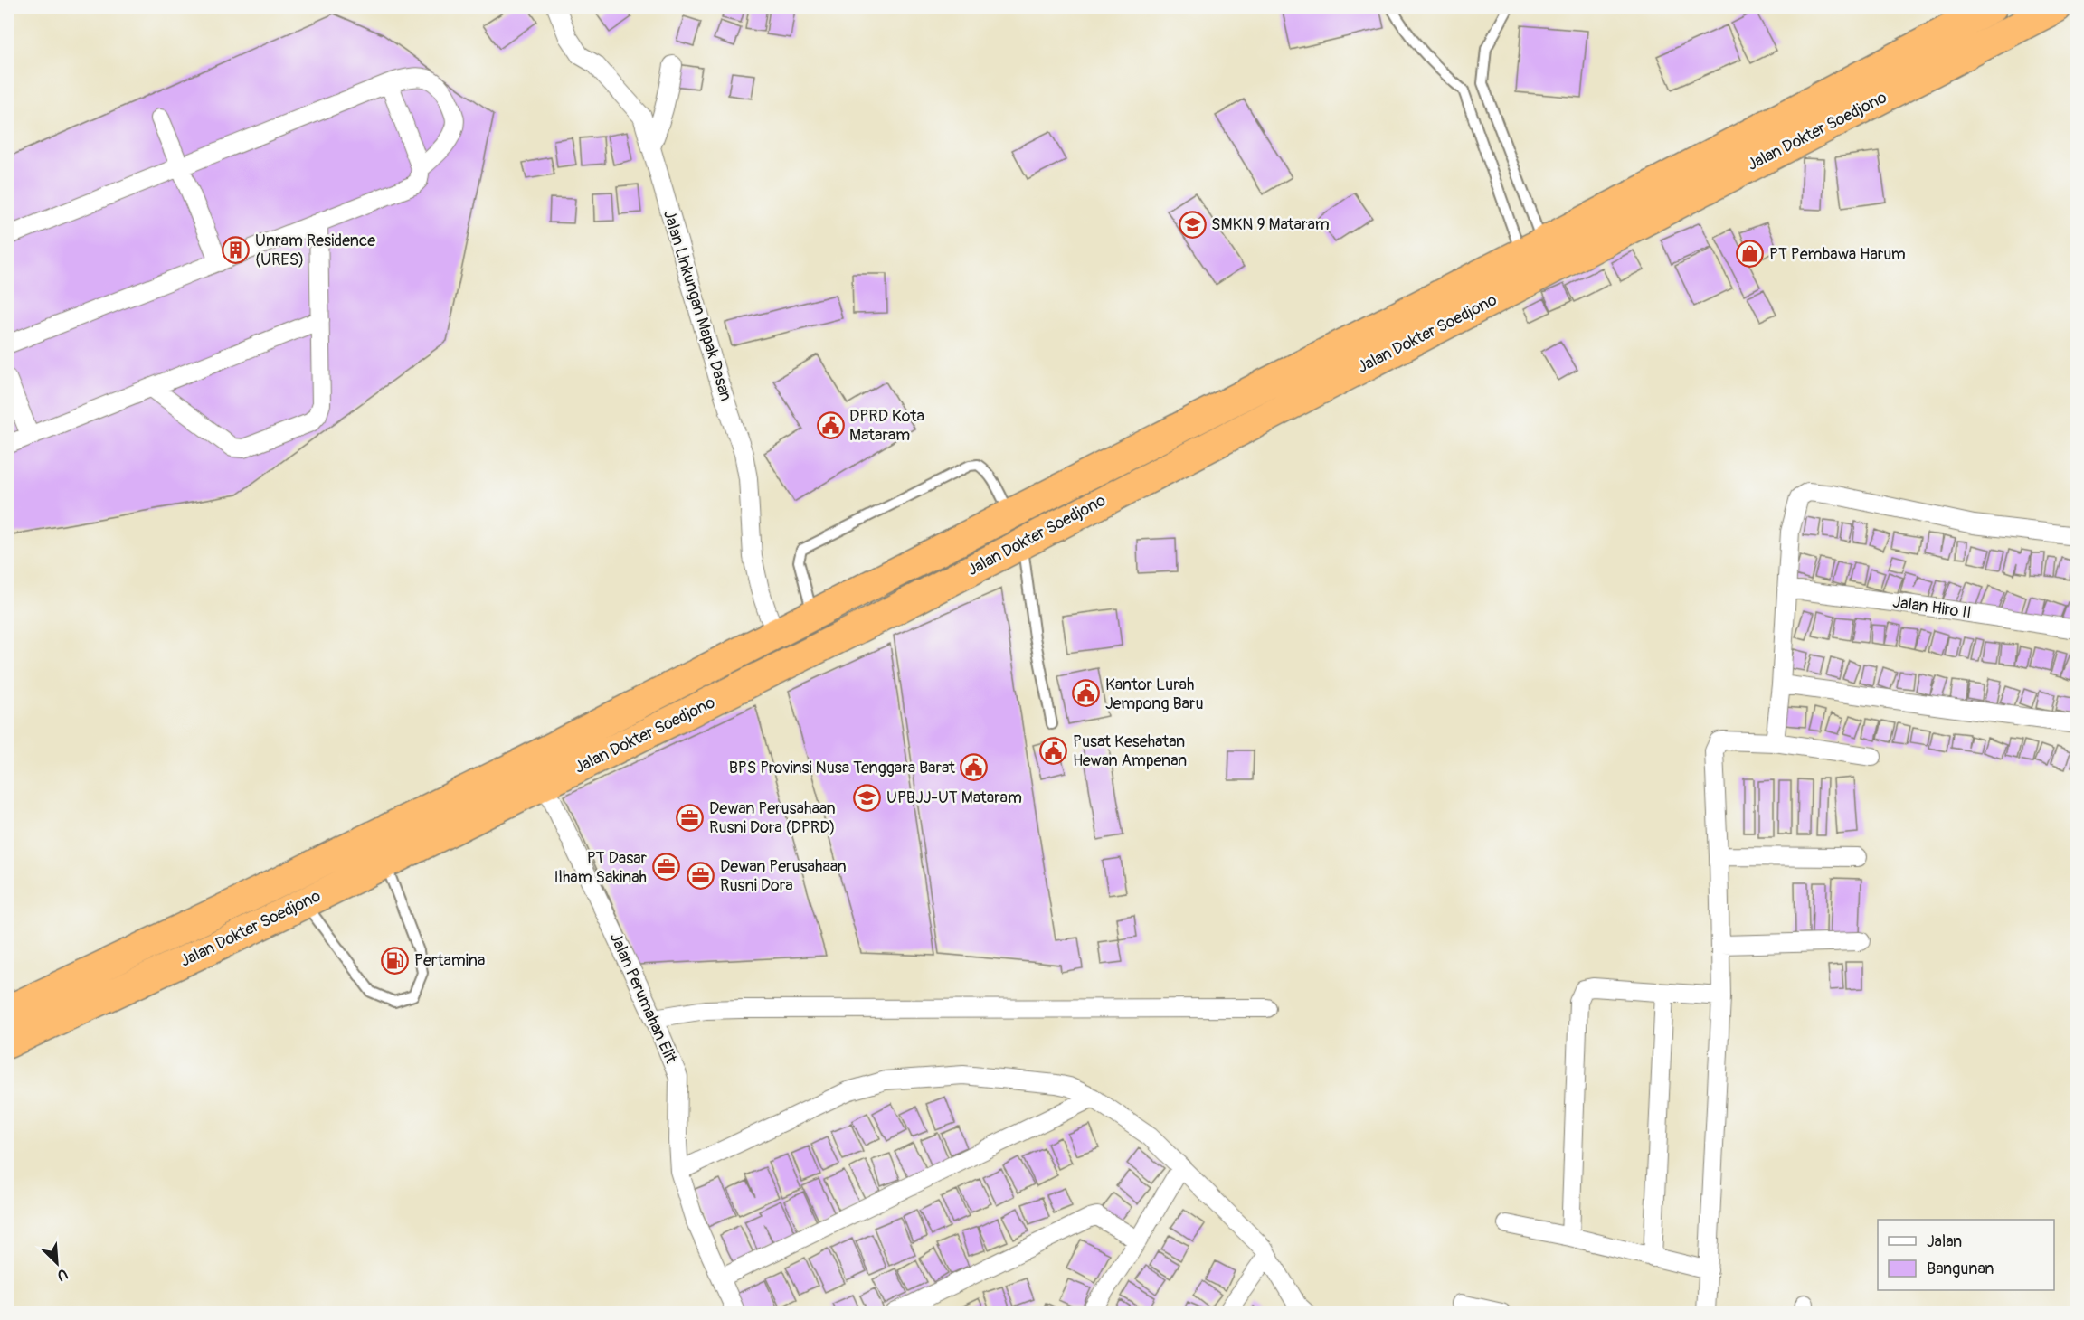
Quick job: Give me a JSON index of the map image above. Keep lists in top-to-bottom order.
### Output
{
  "streets": {
    "highway": ["Jalan Dokter Soedjono"],
    "street": ["Jalan Linkungan Mapak Dasan", "Jalan Hiro II", "Jalan Perumahan Elit"]
  },
  "crossings": [
    ["Jalan Dokter Soedjono", "Jalan Linkungan Mapak Dasan"],
    ["Jalan Dokter Soedjono", "Jalan Perumahan Elit"]
  ],
  "places": {
    "school or university": ["SMKN 9 Mataram", "UPBJJ-UT Mataram"],
    "building": ["Unram Residence (URES)"],
    "shop": ["PT Pembawa Harum"],
    "public building": [
      "DPRD Kota Mataram",
      "Kantor Lurah Jempong Baru",
      "Pusat Kesehatan Hewan Ampenan",
      "BPS Provinsi Nusa Tenggara Barat"
    ],
    "office": ["Dewan Perusahaan Rusni Dora (DPRD)", "PT Dasar Ilham Sakinah", "Dewan Perusahaan Rusni Dora"],
    "fuel station": ["Pertamina"]
  },
  "legend": ["Jalan", "Bangunan"],
  "north": "bottom right"
}
